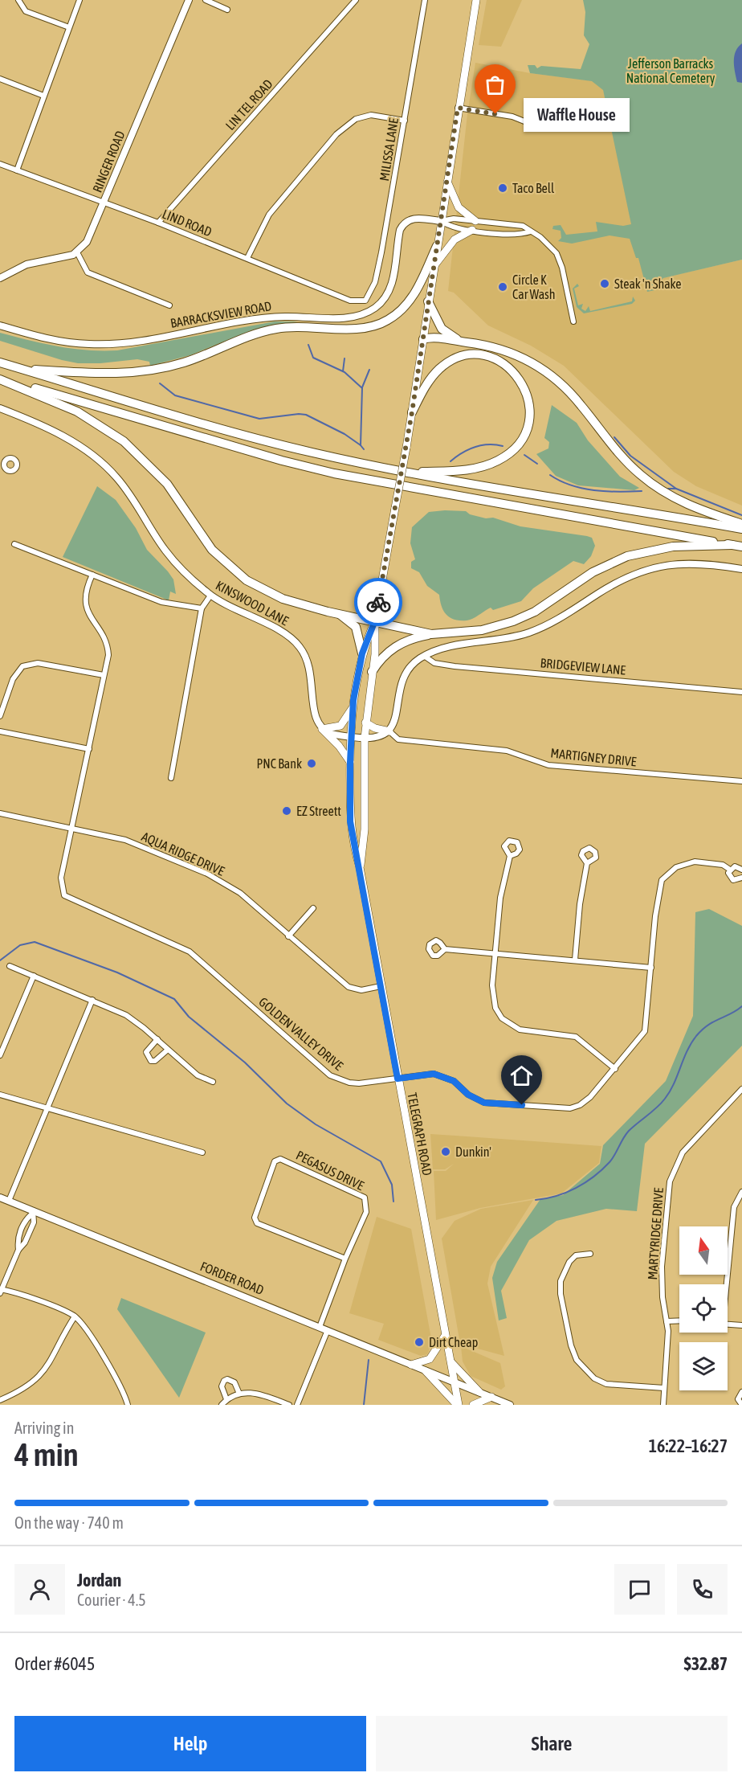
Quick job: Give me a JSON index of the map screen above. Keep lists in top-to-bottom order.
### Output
{
  "streets": {
    "main road": ["TELEGRAPH ROAD"],
    "street": [
      "LIN TEL ROAD",
      "MILISSA LANE",
      "RINGER ROAD",
      "LIND ROAD",
      "BARRACKSVIEW ROAD",
      "KINSWOOD LANE",
      "BRIDGEVIEW LANE",
      "MARTIGNEY DRIVE",
      "AQUA RIDGE DRIVE",
      "GOLDEN VALLEY DRIVE",
      "PEGASUS DRIVE",
      "MARTYRIDGE DRIVE",
      "FORDER ROAD"
    ]
  },
  "crossings": [
    ["LIN TEL ROAD", "LIND ROAD"],
    ["MILISSA LANE", "LIND ROAD"],
    ["RINGER ROAD", "LIND ROAD"],
    ["BARRACKSVIEW ROAD", "TELEGRAPH ROAD"],
    ["AQUA RIDGE DRIVE", "GOLDEN VALLEY DRIVE"],
    ["AQUA RIDGE DRIVE", "TELEGRAPH ROAD"],
    ["GOLDEN VALLEY DRIVE", "TELEGRAPH ROAD"],
    ["TELEGRAPH ROAD", "FORDER ROAD"],
    ["PEGASUS DRIVE", "FORDER ROAD"]
  ],
  "parks": ["Jefferson Barracks National Cemetery"],
  "places": [
    "Waffle House",
    "Taco Bell",
    "Steak 'n Shake",
    "Circle K Car Wash",
    "PNC Bank",
    "EZ Streett",
    "Dunkin'",
    "Dirt Cheap"
  ],
  "north": "top",
  "page": {
    "bubble": "Waffle House",
    "heading": ["4 min", "Arriving in", "16:22–16:27"],
    "panel": [
      "Jordan",
      "Courier · 4.5",
      "Order #6045",
      "$32.87"
    ],
    "bar": "On the way · 740 m",
    "buttons": ["Help", "Share"]
  }
}
